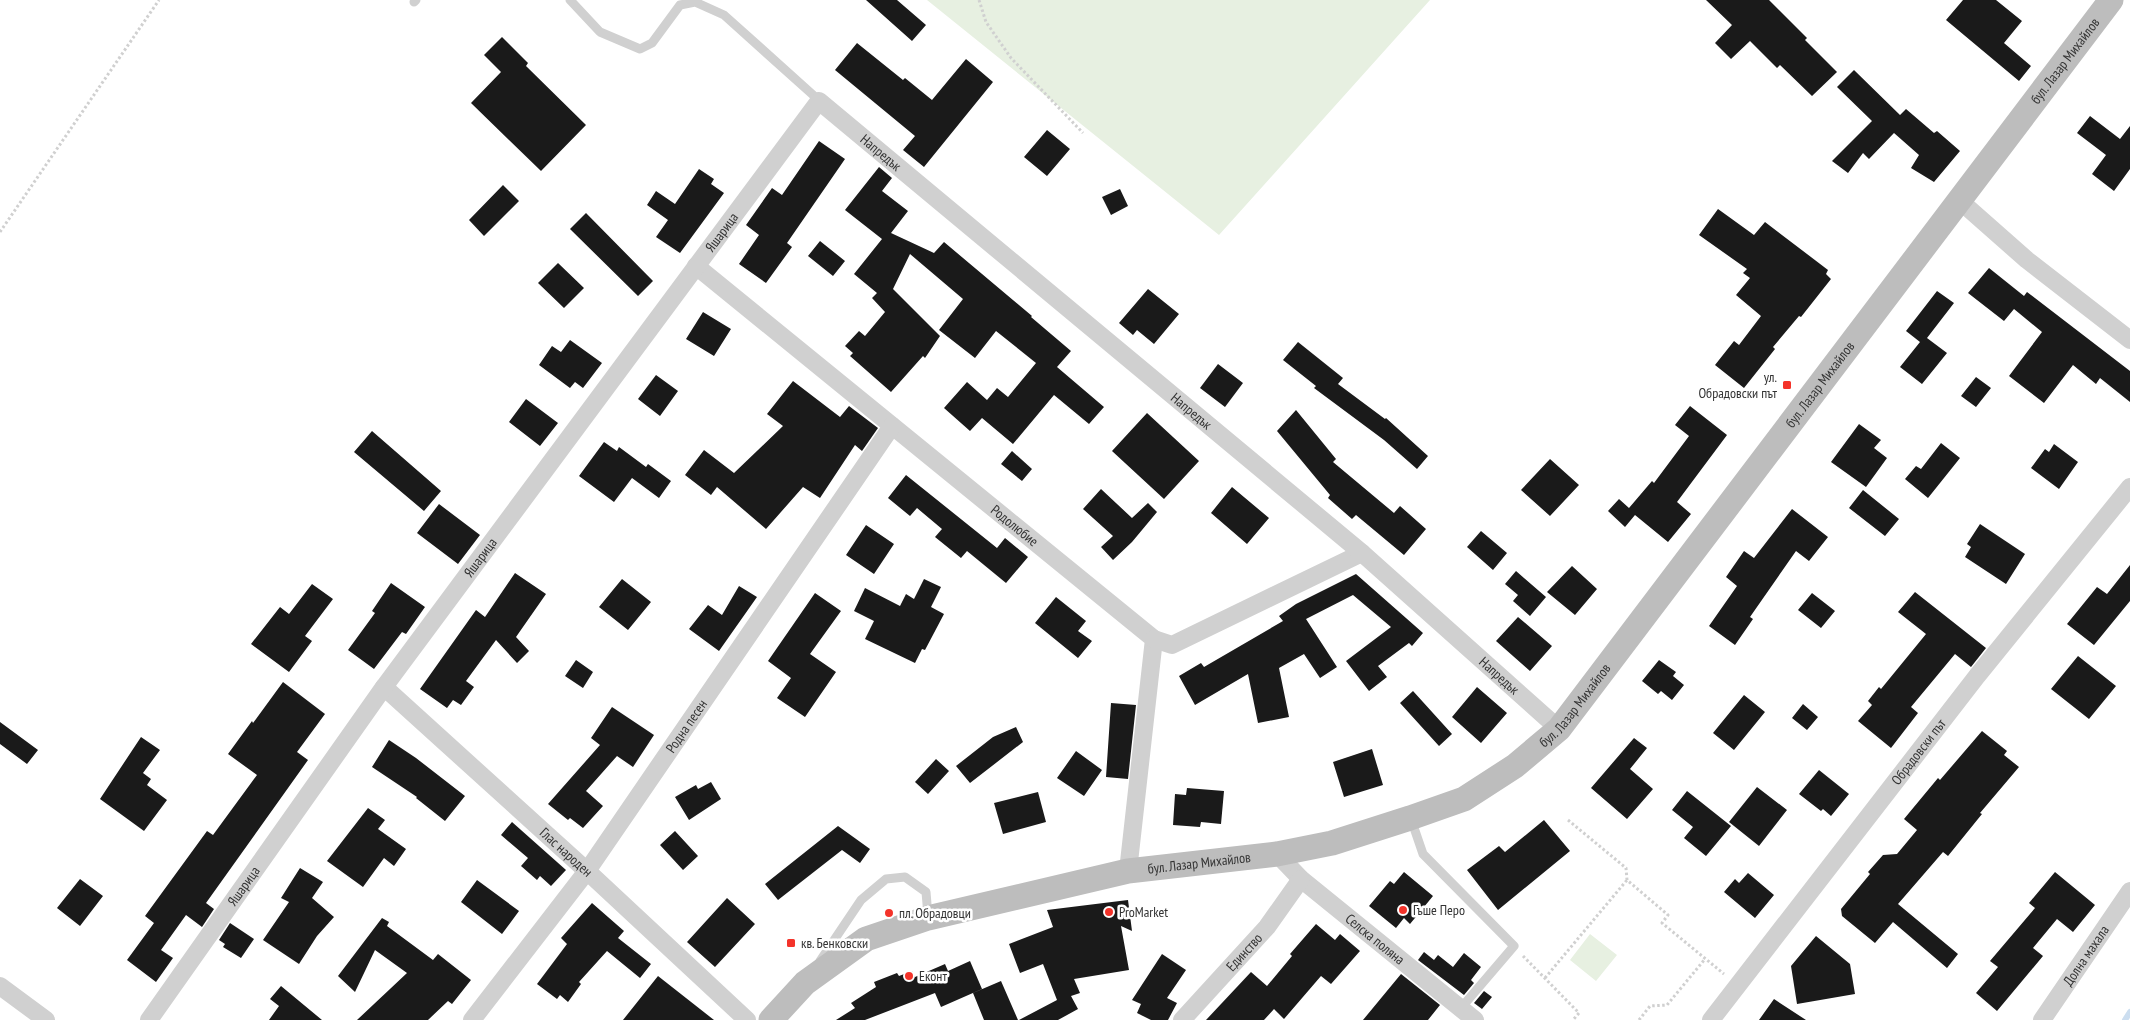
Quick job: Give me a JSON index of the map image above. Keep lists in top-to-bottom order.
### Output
{
  "streets": {
    "street": [
      "бул. Лазар Михайлов",
      "Напредък",
      "Яшарица",
      "Родолюбие",
      "Родна песен",
      "Обрадовски път",
      "Глас народен",
      "Селска поляна",
      "Единство",
      "Долна махала"
    ]
  },
  "crossings": [
    ["бул. Лазар Михайлов", "Напредък"],
    ["бул. Лазар Михайлов", "Селска поляна"],
    ["Напредък", "Яшарица"],
    ["Яшарица", "Родолюбие"],
    ["Яшарица", "Глас народен"],
    ["Родолюбие", "Родна песен"],
    ["Родна песен", "Глас народен"],
    ["Селска поляна", "Единство"]
  ],
  "places": {
    "transit": ["ул. Обрадовски път", "кв. Бенковски"],
    "other": [
      "Гъше Перо",
      "ProMarket",
      "пл. Обрадовци",
      "Еконт"
    ]
  }
}
